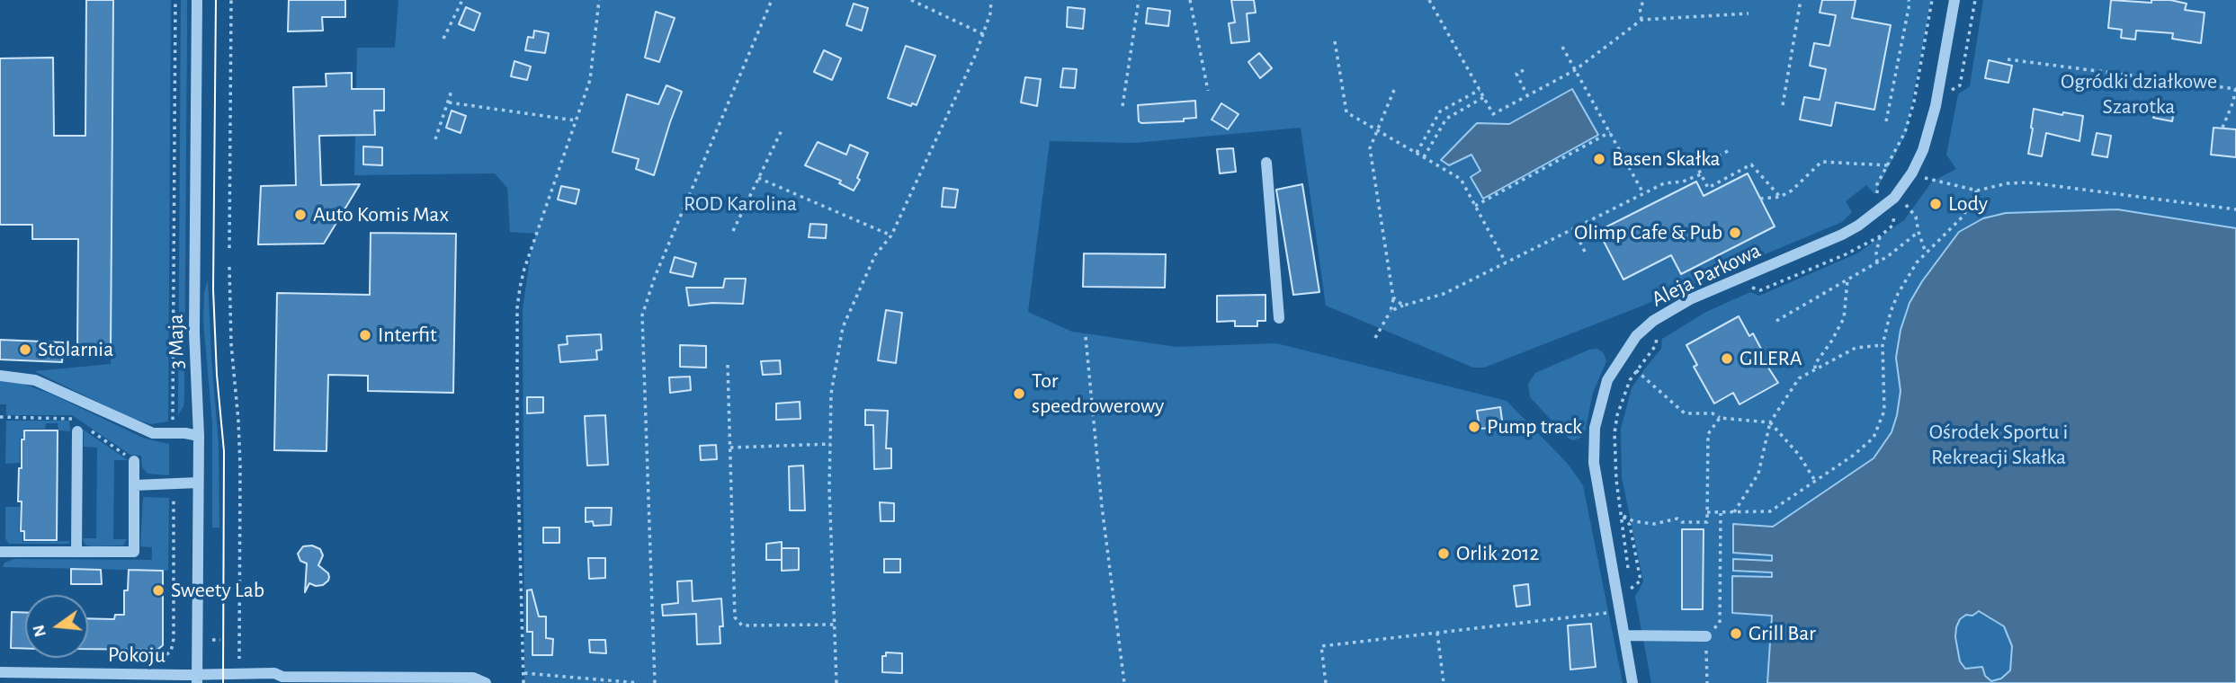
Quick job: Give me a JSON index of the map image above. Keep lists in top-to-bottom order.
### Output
{
  "streets": {
    "street": ["Aleja Parkowa", "3 Maja", "Pokoju"]
  },
  "crossings": [
    ["3 Maja", "Pokoju"]
  ],
  "parks": ["Ogródki działkowe Szarotka", "ROD Karolina", "Ośrodek Sportu i Rekreacji Skałka"],
  "places": [
    "Basen Skałka",
    "Lody",
    "Auto Komis Max",
    "Olimp Cafe & Pub",
    "Interfit",
    "Stolarnia",
    "GILERA",
    "Tor speedrowerowy",
    "Pump track",
    "Orlik 2012",
    "Sweety Lab",
    "Grill Bar"
  ],
  "north": "left"
}
